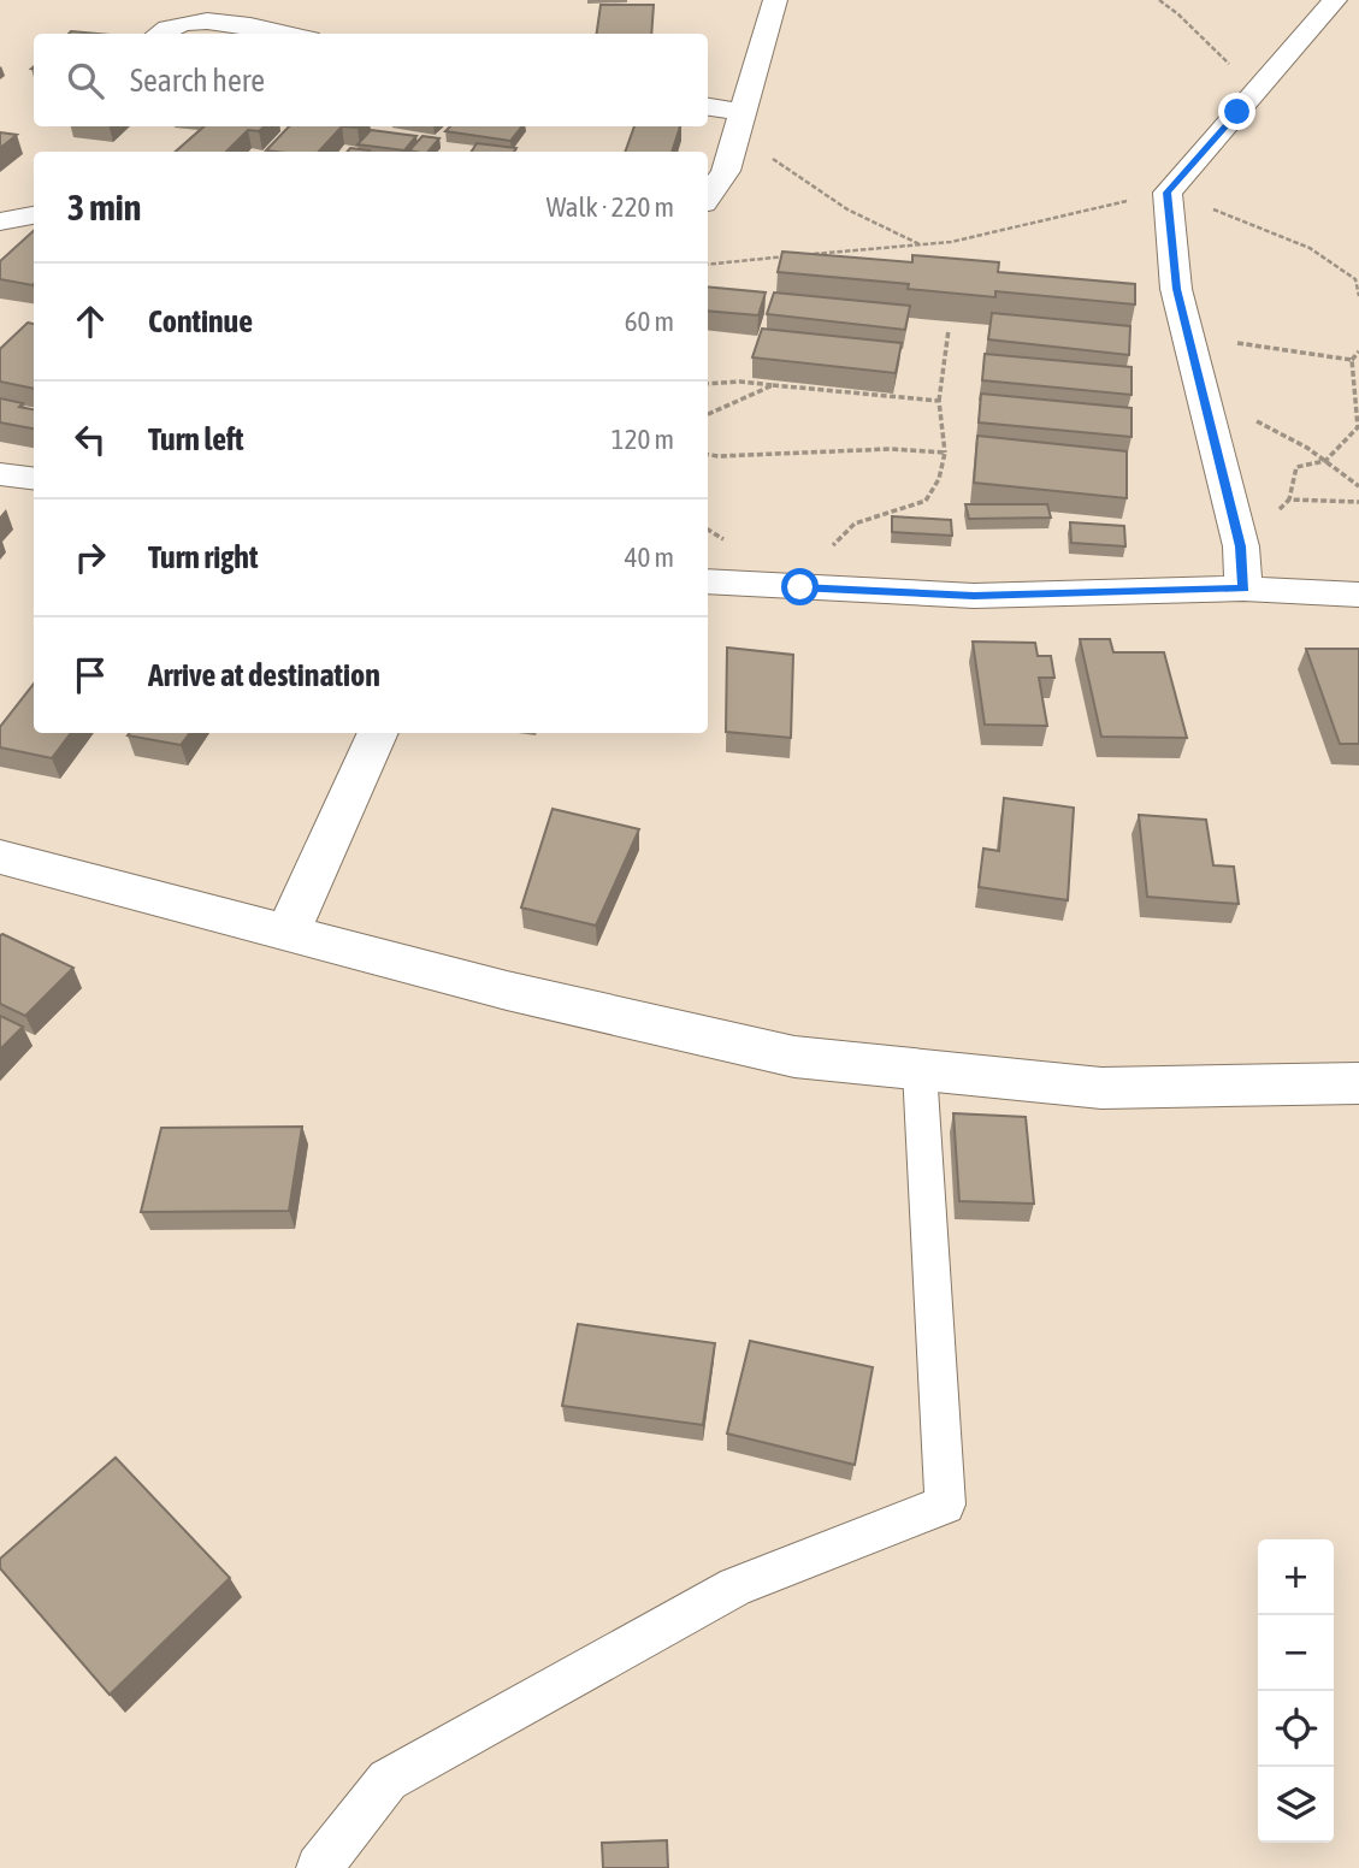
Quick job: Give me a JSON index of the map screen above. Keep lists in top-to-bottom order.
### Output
{
  "page": {
    "search": "Search here",
    "heading": ["3 min", "Walk · 220 m"],
    "list": [
      ["Continue", "60 m"],
      ["Turn left", "120 m"],
      ["Turn right", "40 m"],
      "Arrive at destination"
    ],
    "map_buttons": ["+", "−"]
  }
}
